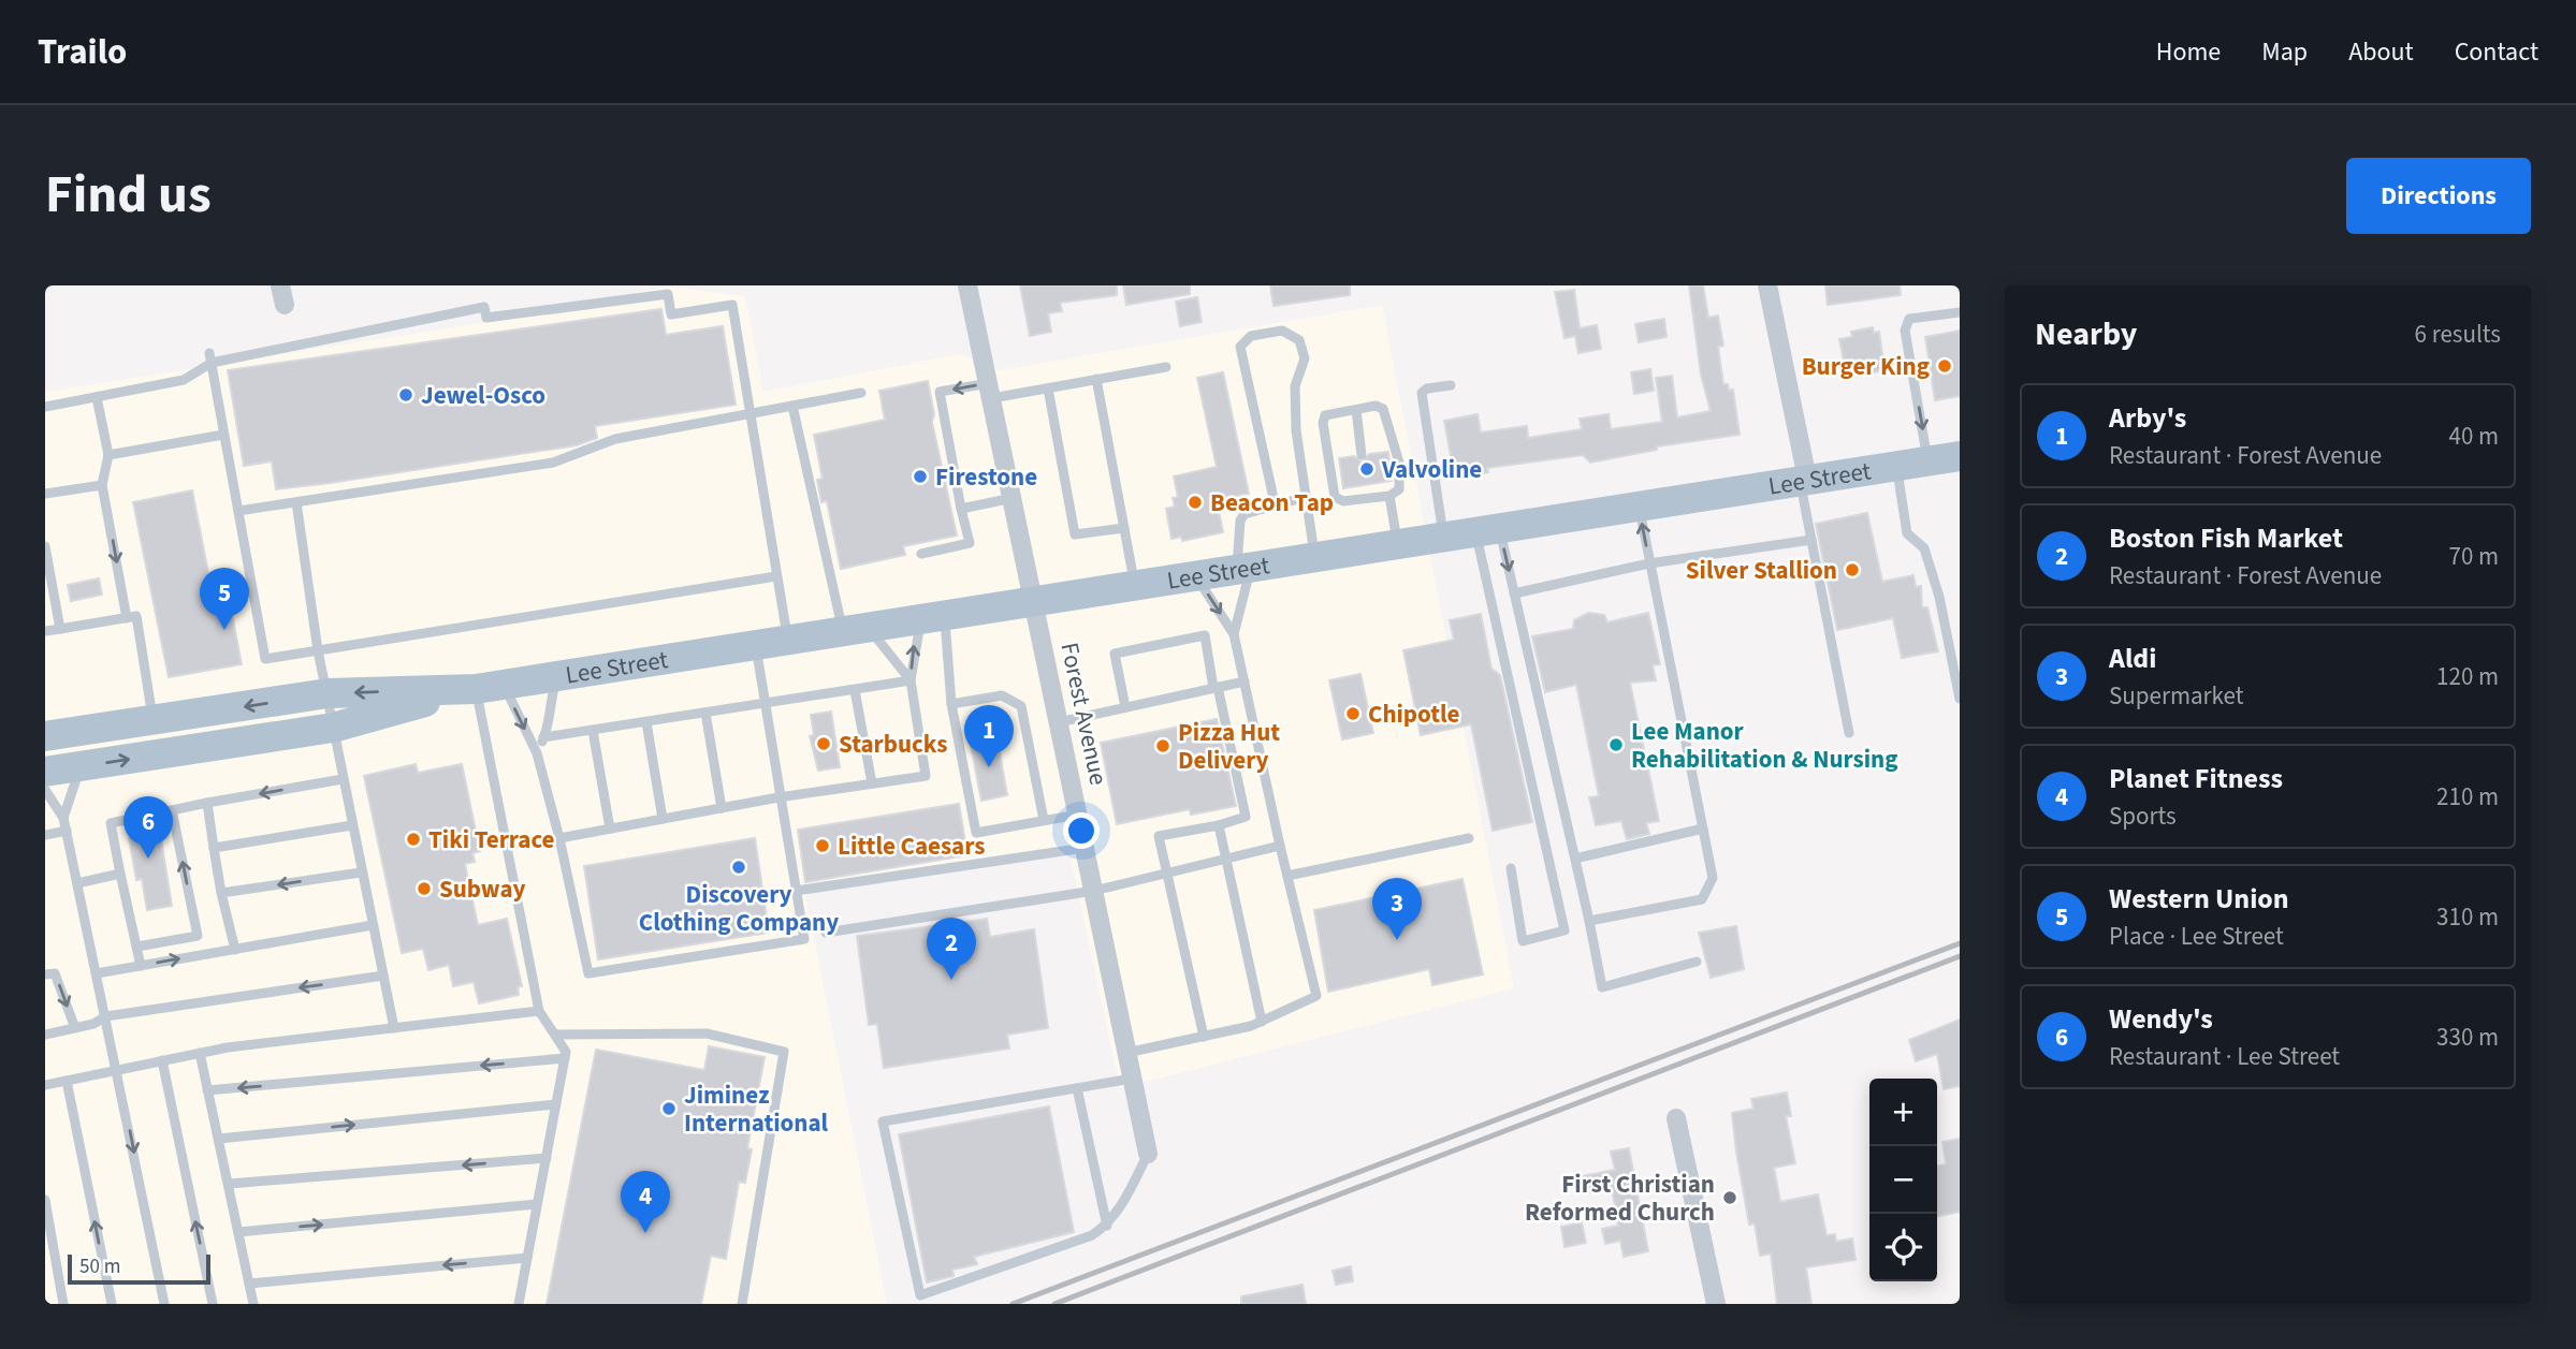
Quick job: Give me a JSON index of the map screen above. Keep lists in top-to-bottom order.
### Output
{
  "streets": {
    "main road": ["Lee Street"],
    "street": ["Forest Avenue"]
  },
  "crossings": [
    ["Lee Street", "Forest Avenue"]
  ],
  "places": [
    "Burger King",
    "Jewel-Osco",
    "Valvoline",
    "Firestone",
    "Beacon Tap",
    "Silver Stallion",
    "Chipotle",
    "Starbucks",
    "Lee Manor Rehabilitation & Nursing",
    "Pizza Hut Delivery",
    "Tiki Terrace",
    "Little Caesars",
    "Discovery Clothing Company",
    "Subway",
    "Jiminez International",
    "First Christian Reformed Church"
  ],
  "scale_bar": "50 m",
  "page": {
    "header": "Trailo",
    "nav": [
      "Home",
      "Map",
      "About",
      "Contact"
    ],
    "title": "Find us",
    "buttons": "Directions",
    "heading": ["Nearby", "6 results"],
    "list": [
      {
        "mark": "1",
        "name": "Arby's",
        "note": "Restaurant · Forest Avenue",
        "value": "40 m"
      },
      {
        "mark": "2",
        "name": "Boston Fish Market",
        "note": "Restaurant · Forest Avenue",
        "value": "70 m"
      },
      {
        "mark": "3",
        "name": "Aldi",
        "note": "Supermarket",
        "value": "120 m"
      },
      {
        "mark": "4",
        "name": "Planet Fitness",
        "note": "Sports",
        "value": "210 m"
      },
      {
        "mark": "5",
        "name": "Western Union",
        "note": "Place · Lee Street",
        "value": "310 m"
      },
      {
        "mark": "6",
        "name": "Wendy's",
        "note": "Restaurant · Lee Street",
        "value": "330 m"
      }
    ],
    "pins": [
      "5",
      "1",
      "6",
      "3",
      "2",
      "4"
    ],
    "map_buttons": ["+", "−"],
    "scale": "50 m"
  }
}
